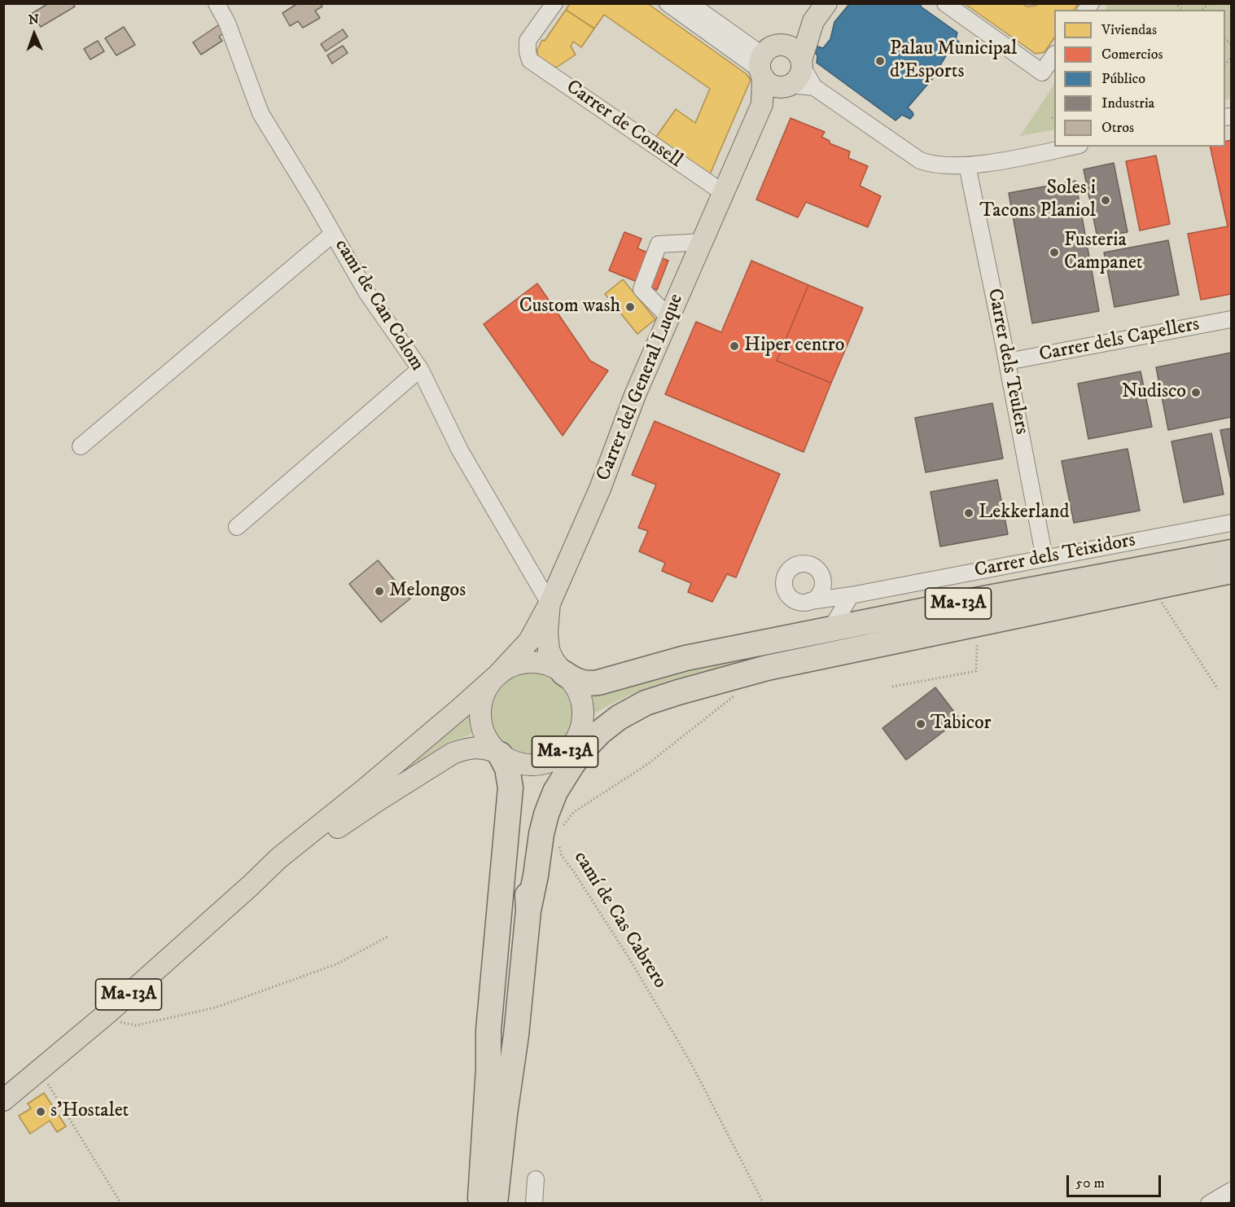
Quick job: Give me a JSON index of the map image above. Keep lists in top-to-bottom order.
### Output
{
  "streets": {
    "highway": ["Ma-13A"],
    "main road": ["Carrer del General Luque"],
    "street": [
      "Carrer de Consell",
      "camí de Can Colom",
      "Carrer dels Capellers",
      "Carrer dels Teulers",
      "Carrer dels Teixidors"
    ],
    "path": ["camí de Cas Cabrero"]
  },
  "crossings": [
    ["Carrer de Consell", "Carrer del General Luque"],
    ["camí de Can Colom", "Carrer del General Luque"],
    ["Carrer dels Capellers", "Carrer dels Teulers"],
    ["Carrer dels Teulers", "Carrer dels Teixidors"],
    ["Carrer del General Luque", "Ma-13A"]
  ],
  "places": [
    "Palau Municipal d'Esports",
    "Soles i Tacons Planiol",
    "Fusteria Campanet",
    "Custom wash",
    "Hiper centro",
    "Nudisco",
    "Lekkerland",
    "Melongos",
    "Tabicor",
    "s'Hostalet"
  ],
  "legend": [
    "Viviendas",
    "Comercios",
    "Público",
    "Industria",
    "Otros"
  ],
  "scale_bar": "50 m",
  "north": "top"
}
